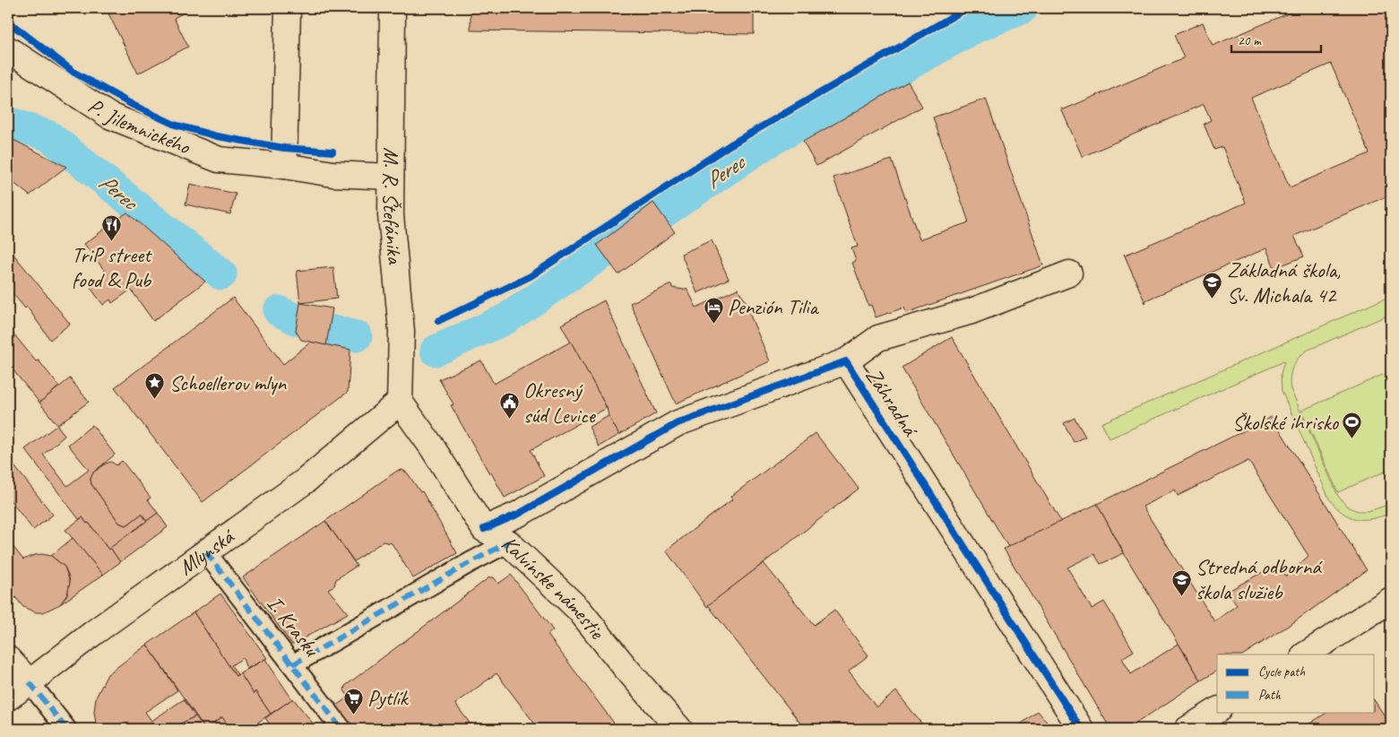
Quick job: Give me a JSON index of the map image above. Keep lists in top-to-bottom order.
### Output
{
  "streets": {
    "street": [
      "P. Jilemnického",
      "M. R. Štefánika",
      "Záhradná",
      "Mlynská",
      "Kalvínske námestie",
      "I. Krasku"
    ]
  },
  "crossings": [
    ["P. Jilemnického", "M. R. Štefánika"],
    ["M. R. Štefánika", "Mlynská"],
    ["M. R. Štefánika", "Kalvínske námestie"],
    ["Záhradná", "Kalvínske námestie"],
    ["Mlynská", "Kalvínske námestie"],
    ["Mlynská", "I. Krasku"]
  ],
  "water": ["Perec"],
  "places": {
    "restaurant": ["TriP street food & Pub"],
    "school or university": ["Základná škola, Sv. Michala 42", "Stredná odborná škola služieb"],
    "hotel": ["Penzión Tilia"],
    "place": ["Schoellerov mlyn"],
    "public building": ["Okresný súd Levice"],
    "sports": ["Školské ihrisko"],
    "supermarket": ["Pytlík"]
  },
  "legend": ["Cycle path", "Path"],
  "scale_bar": "20 m"
}
